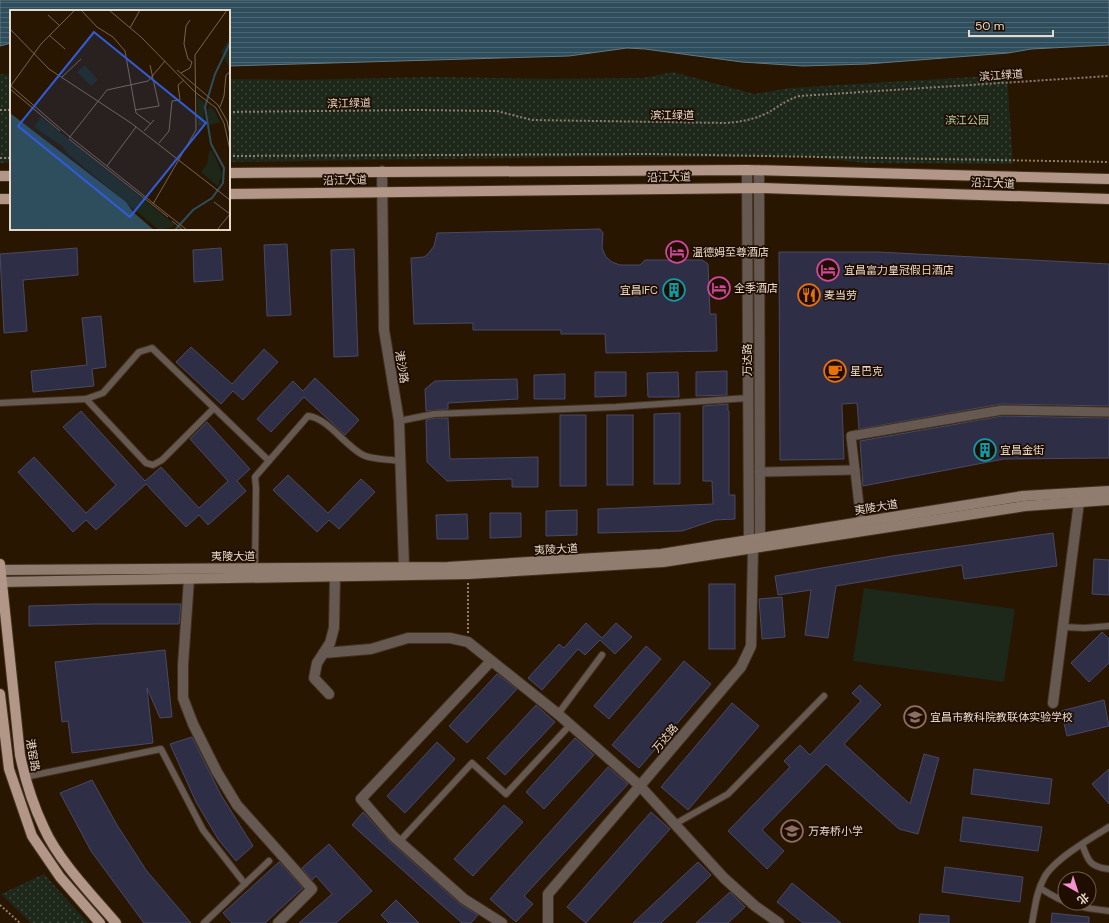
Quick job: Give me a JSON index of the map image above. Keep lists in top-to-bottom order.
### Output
{
  "streets": {
    "main road": ["沿江大道", "夷陵大道", "港窑路"],
    "street": ["万达路", "港沙路"],
    "path": ["滨江绿道"]
  },
  "crossings": [
    ["沿江大道", "万达路"],
    ["沿江大道", "港沙路"],
    ["万达路", "夷陵大道"],
    ["港沙路", "夷陵大道"],
    ["夷陵大道", "港窑路"]
  ],
  "parks": ["滨江公园"],
  "places": {
    "hotel": ["温德姆至尊酒店", "宜昌富力皇冠假日酒店", "全季酒店"],
    "building": ["宜昌IFC", "宜昌金街"],
    "restaurant": ["麦当劳"],
    "cafe": ["星巴克"],
    "school or university": ["宜昌市教科院教联体实验学校", "万寿桥小学"]
  },
  "scale_bar": "50 m",
  "north": "bottom right"
}
